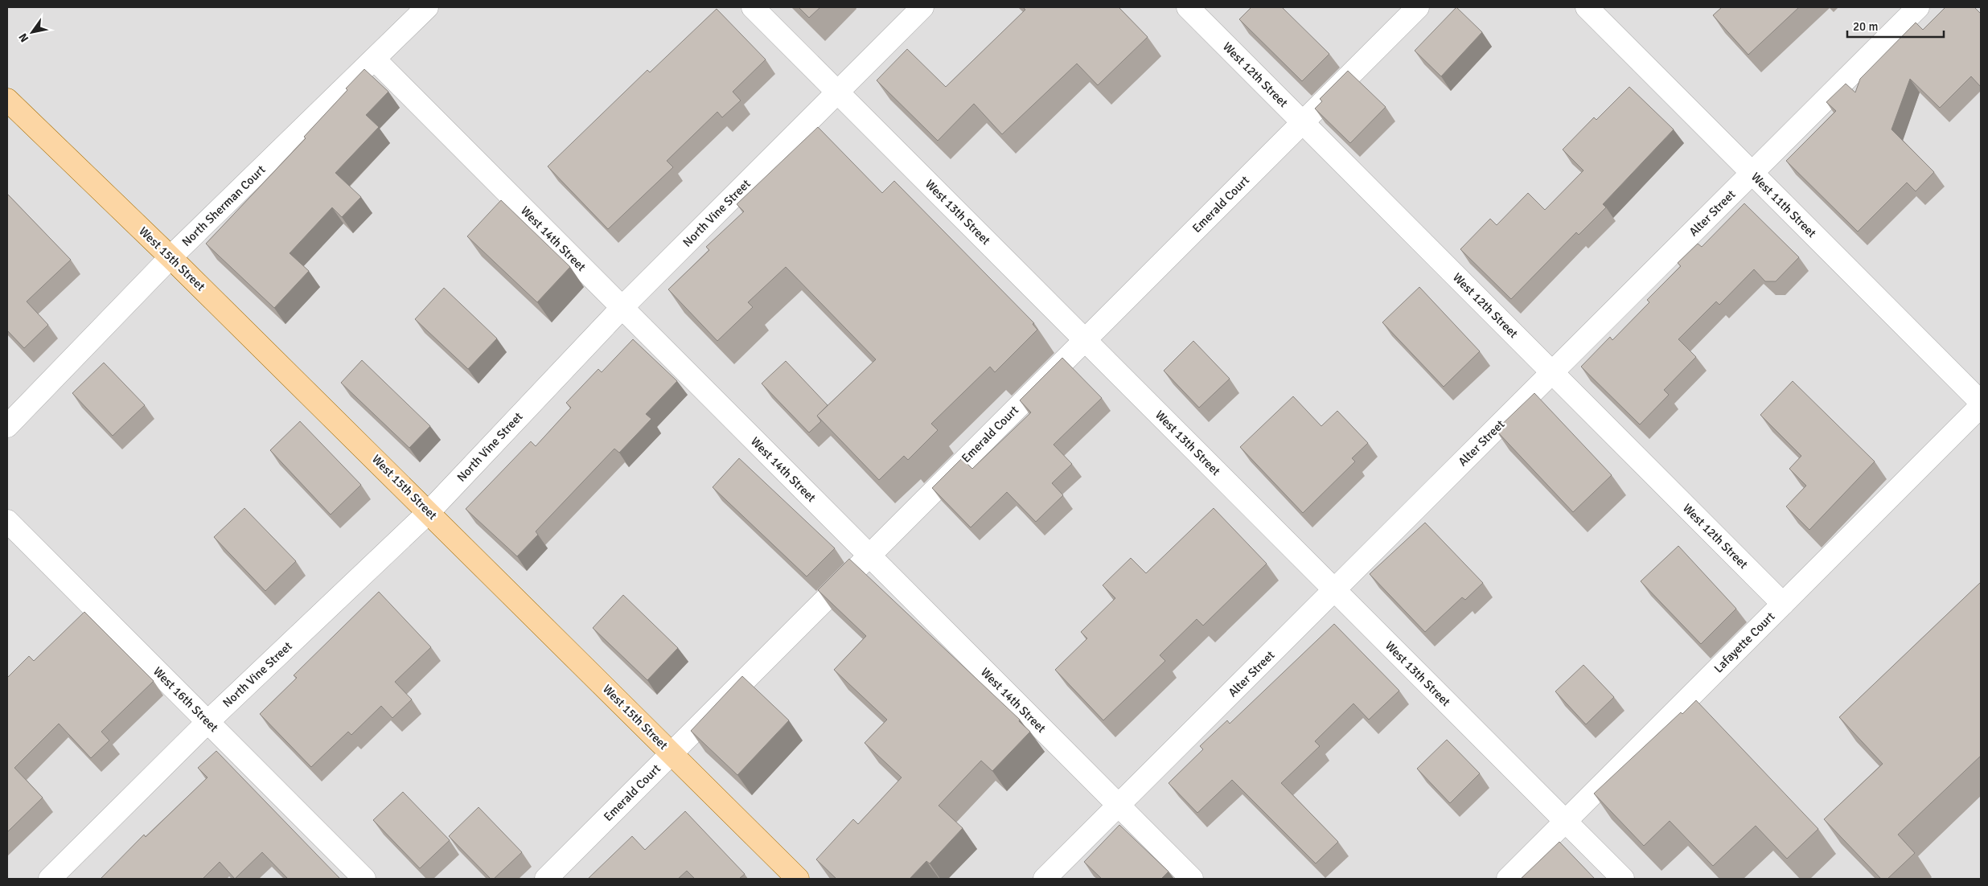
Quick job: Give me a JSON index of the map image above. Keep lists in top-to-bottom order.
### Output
{
  "streets": {
    "main road": ["West 15th Street"],
    "street": [
      "West 12th Street",
      "Emerald Court",
      "West 11th Street",
      "North Sherman Court",
      "West 13th Street",
      "North Vine Street",
      "Alter Street",
      "West 14th Street",
      "Lafayette Court",
      "West 16th Street"
    ]
  },
  "crossings": [
    ["West 12th Street", "Emerald Court"],
    ["West 12th Street", "Alter Street"],
    ["West 12th Street", "Lafayette Court"],
    ["Emerald Court", "West 13th Street"],
    ["Emerald Court", "West 14th Street"],
    ["Emerald Court", "West 15th Street"],
    ["West 11th Street", "Alter Street"],
    ["North Sherman Court", "West 14th Street"],
    ["North Sherman Court", "West 15th Street"],
    ["West 13th Street", "North Vine Street"],
    ["West 13th Street", "Alter Street"],
    ["West 13th Street", "Lafayette Court"],
    ["North Vine Street", "West 14th Street"],
    ["North Vine Street", "West 15th Street"],
    ["North Vine Street", "West 16th Street"],
    ["Alter Street", "West 14th Street"]
  ],
  "scale_bar": "20 m",
  "north": "bottom left"
}
